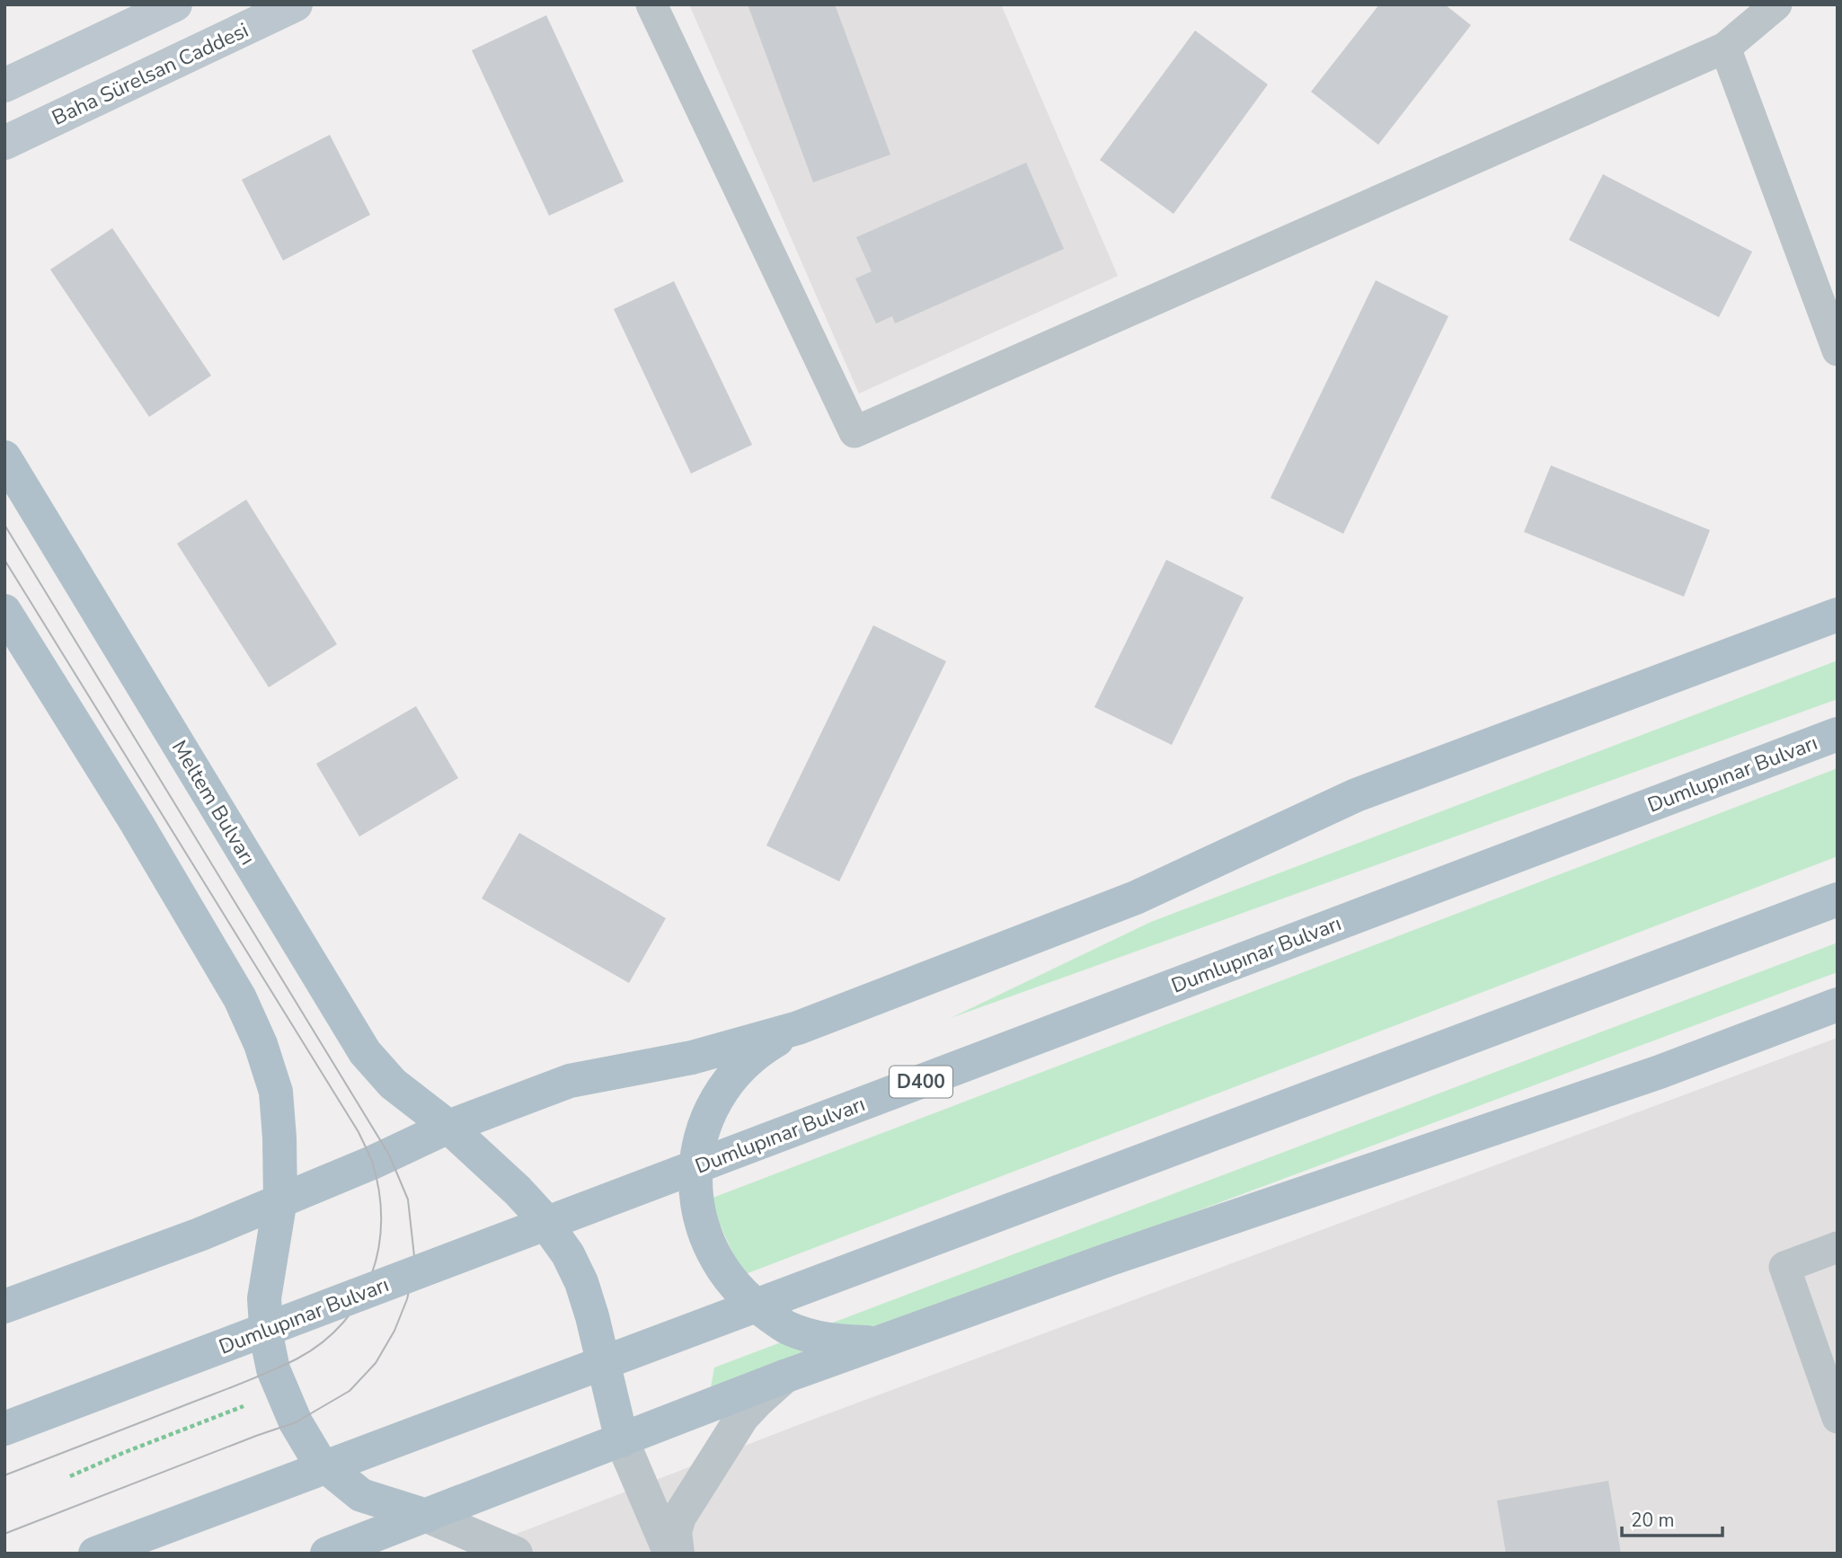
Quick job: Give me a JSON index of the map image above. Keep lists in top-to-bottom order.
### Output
{
  "streets": {
    "main road": [
      "Baha Sürelsan Caddesi",
      "Dumlupınar Bulvarı",
      "Meltem Bulvarı",
      "D400"
    ]
  },
  "scale_bar": "20 m"
}
